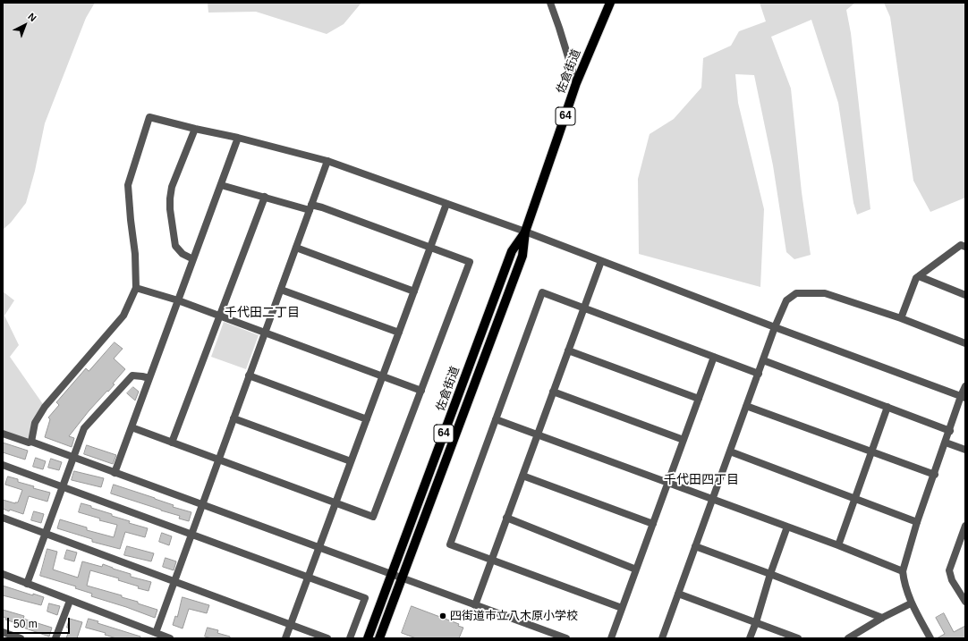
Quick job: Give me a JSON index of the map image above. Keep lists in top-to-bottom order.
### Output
{
  "streets": {
    "main road": ["佐倉街道", "64"]
  },
  "districts": ["千代田二丁目", "千代田四丁目"],
  "places": ["四街道市立八木原小学校"],
  "scale_bar": "50 m",
  "north": "top right"
}
